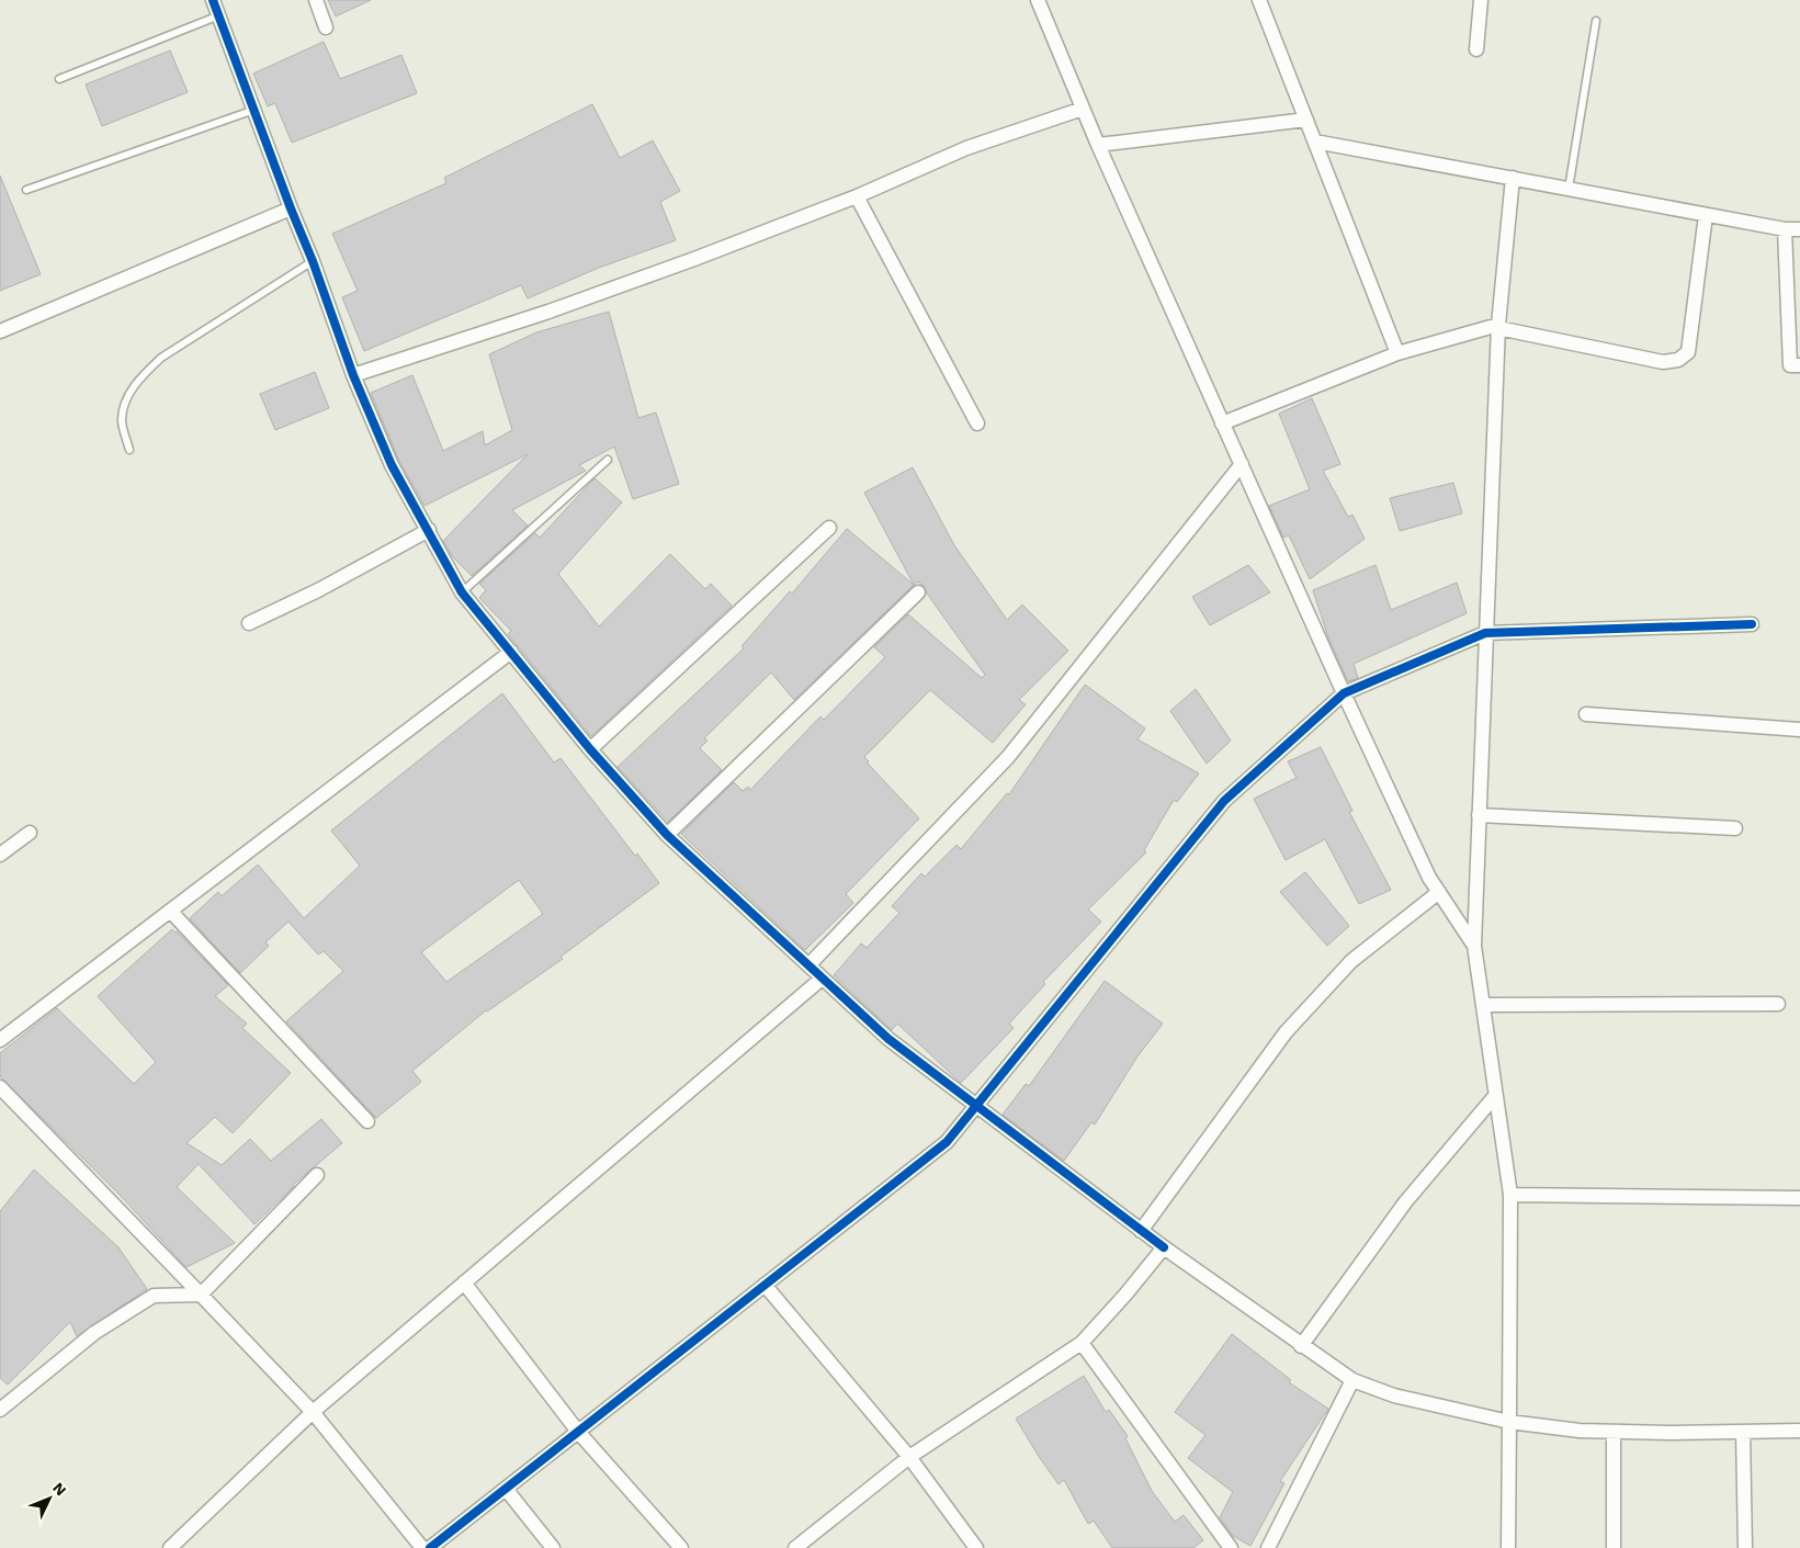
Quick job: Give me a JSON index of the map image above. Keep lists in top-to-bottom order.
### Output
{
  "north": "top right"
}
